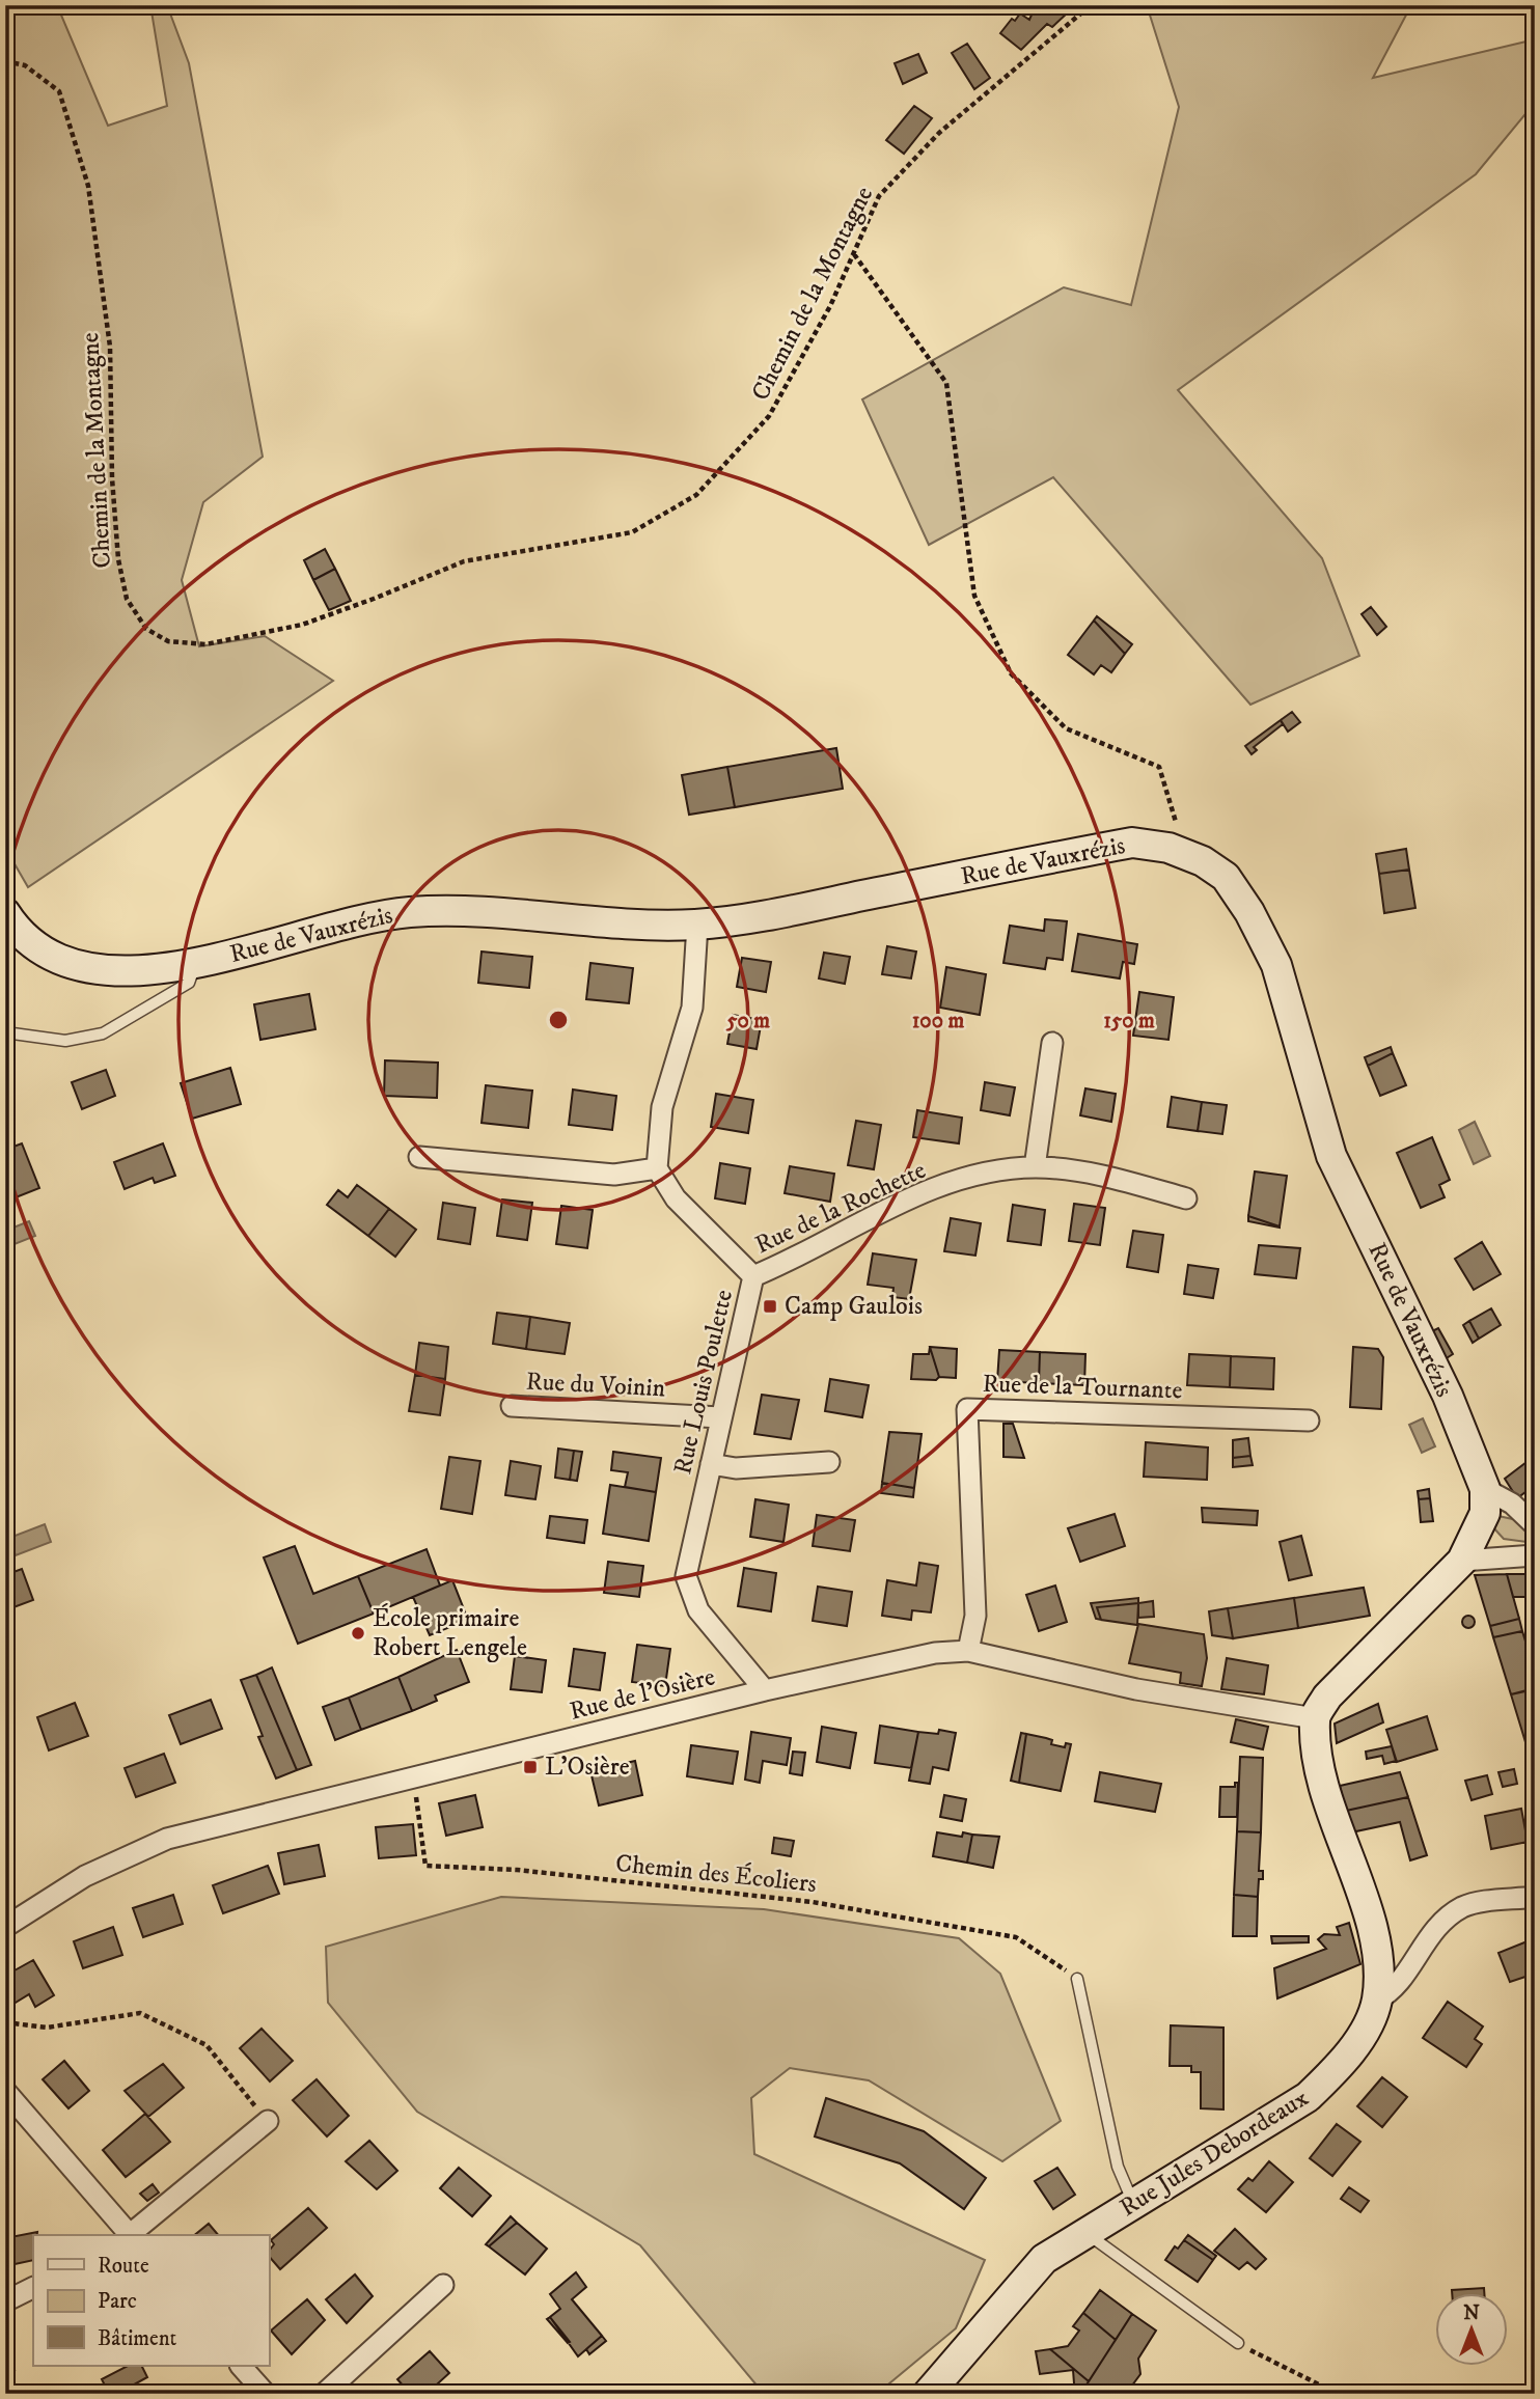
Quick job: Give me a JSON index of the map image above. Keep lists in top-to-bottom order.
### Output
{
  "streets": {
    "street": [
      "Rue de Vauxrézis",
      "Rue de la Rochette",
      "Rue Louis Poulette",
      "Rue du Voinin",
      "Rue de la Tournante",
      "Rue de l'Osière",
      "Rue Jules Debordeaux"
    ],
    "path": ["Chemin de la Montagne", "Chemin des Écoliers"]
  },
  "crossings": [
    ["Rue de la Rochette", "Rue Louis Poulette"],
    ["Rue Louis Poulette", "Rue du Voinin"],
    ["Rue Louis Poulette", "Rue de l'Osière"],
    ["Rue de la Tournante", "Rue de l'Osière"],
    ["Rue de l'Osière", "Chemin des Écoliers"],
    ["Rue de l'Osière", "Rue Jules Debordeaux"]
  ],
  "places": {
    "transit": ["Camp Gaulois", "L'Osière"],
    "other": ["École primaire Robert Lengele"]
  },
  "legend": ["Route", "Parc", "Bâtiment"],
  "north": "top",
  "rings": ["50 m", "100 m", "150 m"]
}
